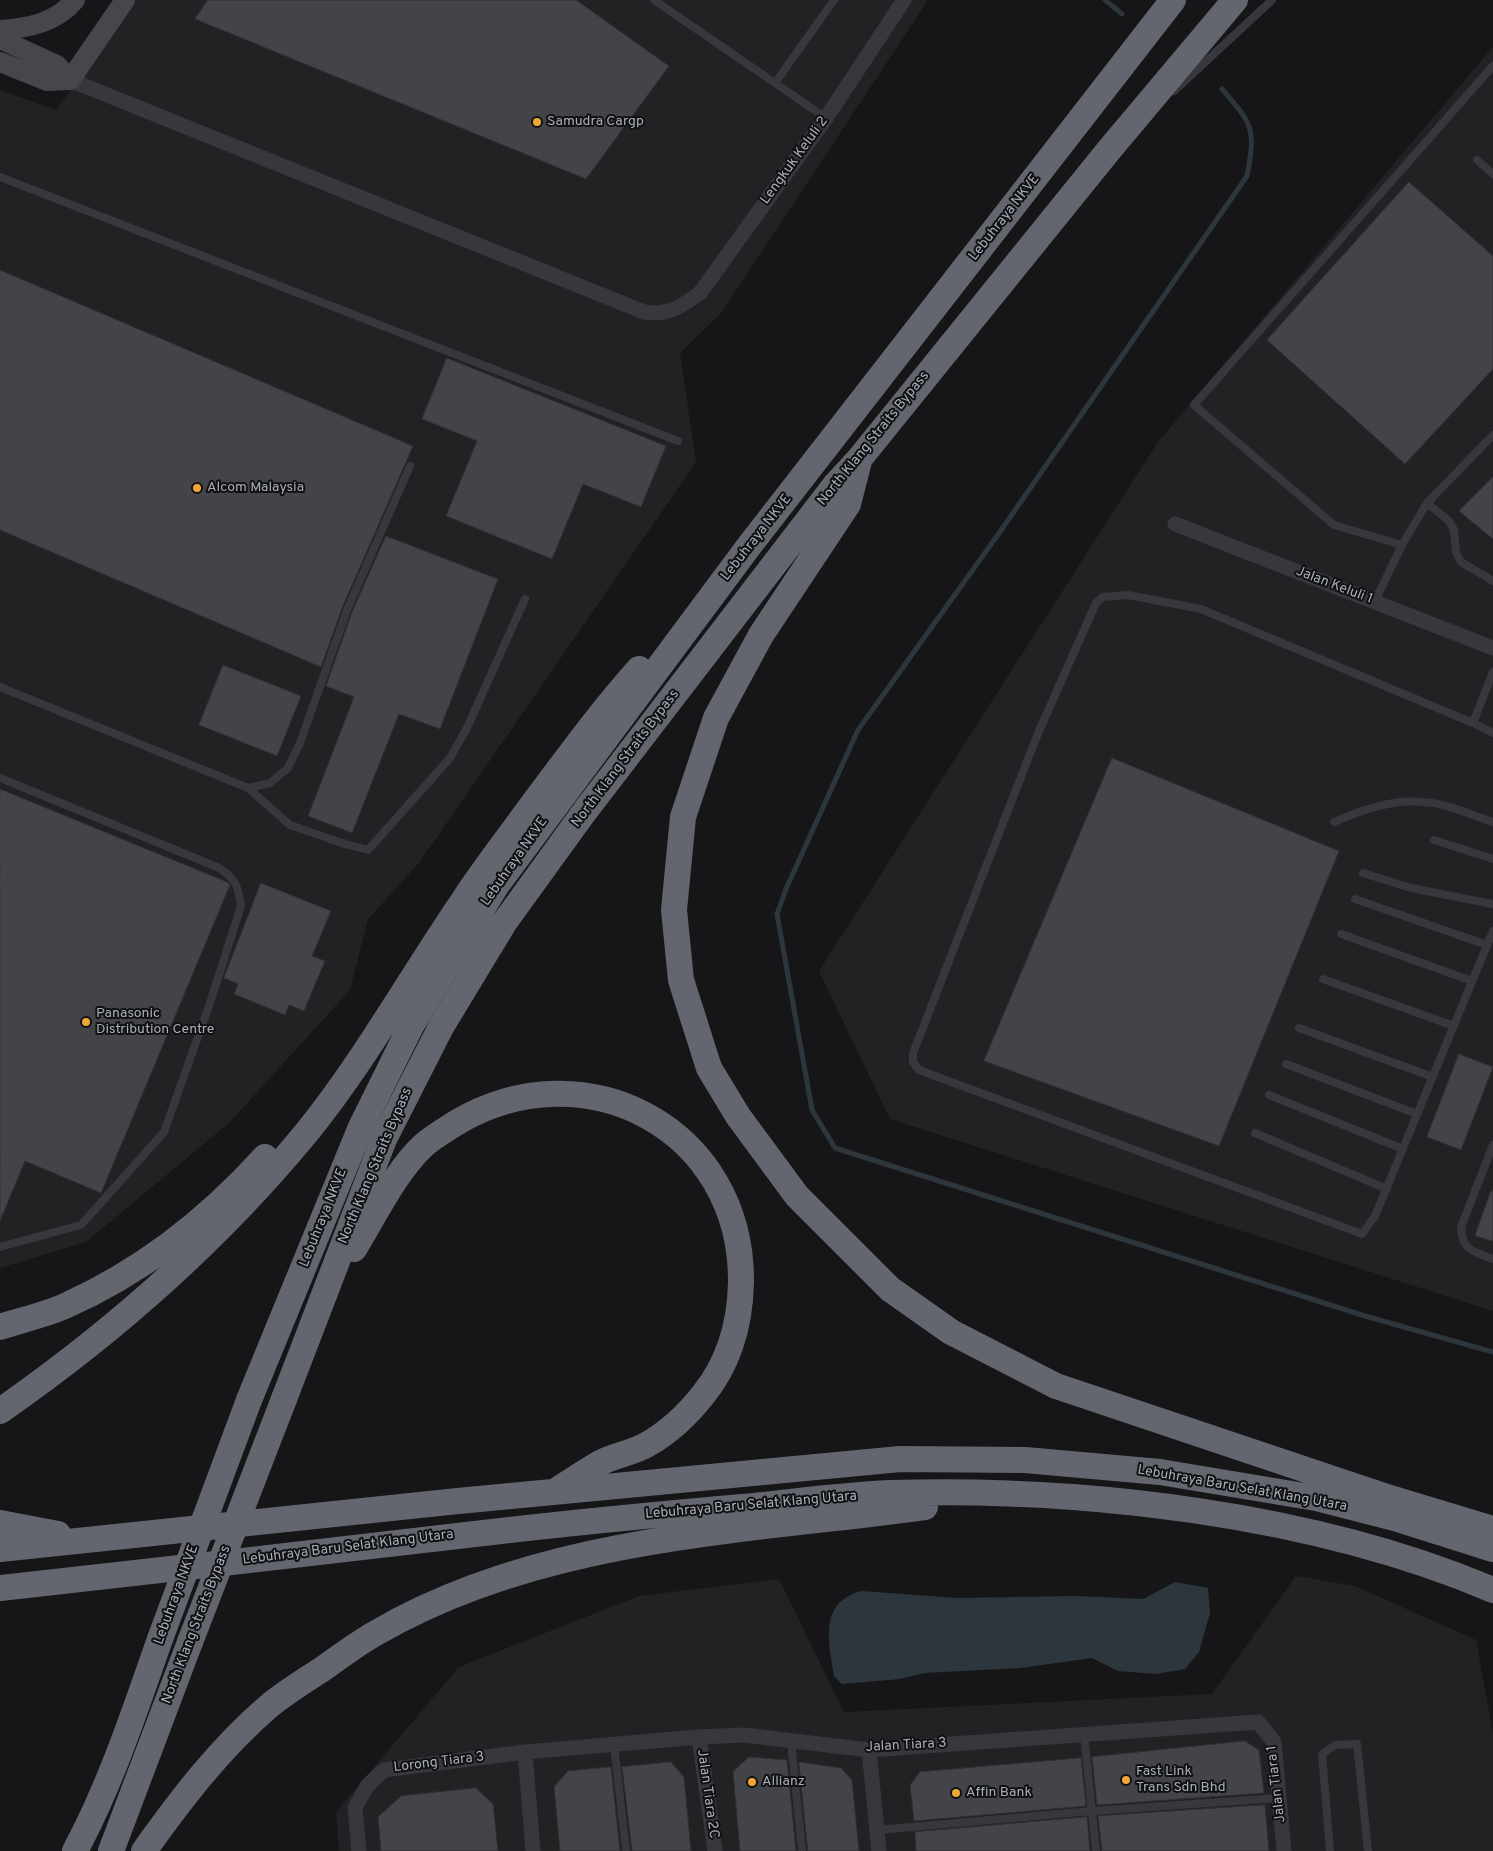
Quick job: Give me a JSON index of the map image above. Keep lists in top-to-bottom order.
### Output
{
  "streets": {
    "highway": ["Lebuhraya NKVE", "North Klang Straits Bypass", "Lebuhraya Baru Selat Klang Utara"],
    "street": [
      "Lengkuk Keluli 2",
      "Jalan Keluli 1",
      "Jalan Tiara 3",
      "Lorong Tiara 3",
      "Jalan Tiara 1",
      "Jalan Tiara 2C"
    ]
  },
  "crossings": [
    ["Jalan Tiara 3", "Lorong Tiara 3"],
    ["Jalan Tiara 3", "Jalan Tiara 1"],
    ["Jalan Tiara 3", "Jalan Tiara 2C"]
  ],
  "places": [
    "Samudra Cargp",
    "Alcom Malaysia",
    "Panasonic Distribution Centre",
    "Fast Link Trans Sdn Bhd",
    "Allianz",
    "Affin Bank"
  ]
}
